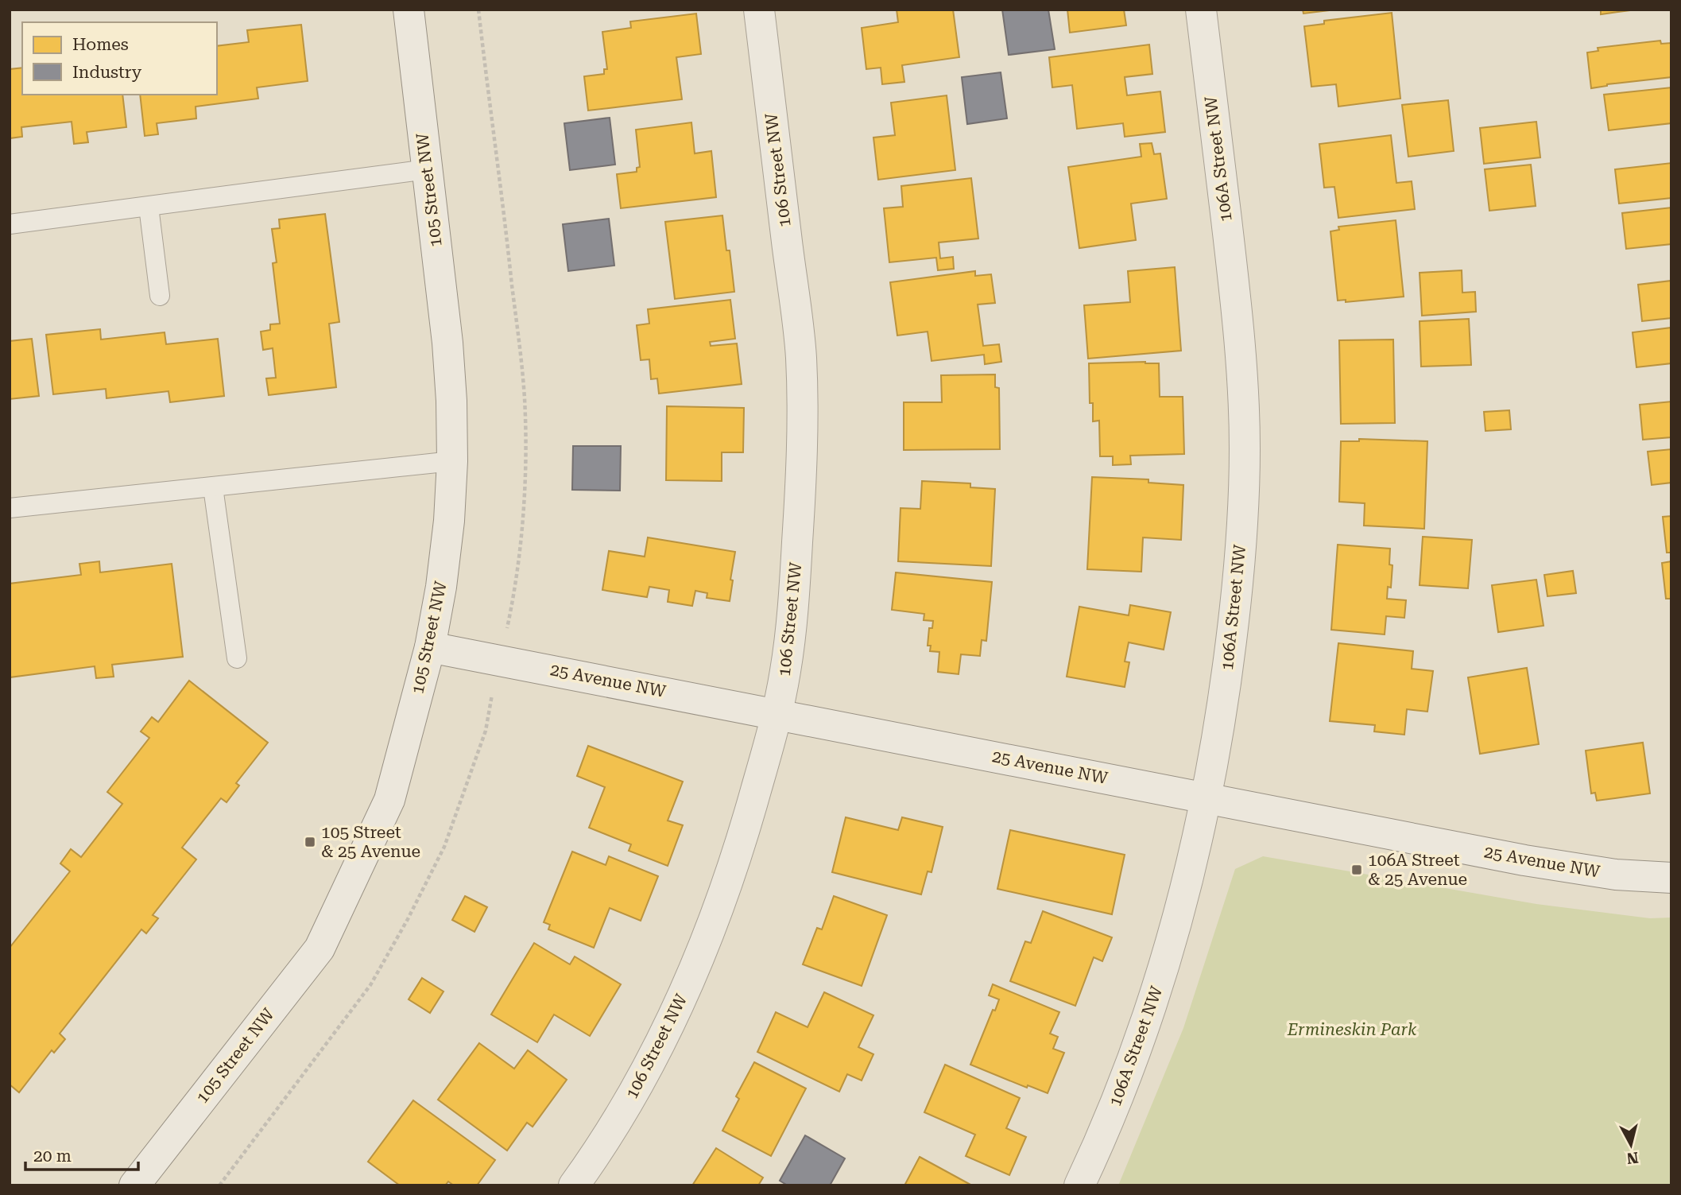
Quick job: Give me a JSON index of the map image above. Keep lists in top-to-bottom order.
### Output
{
  "streets": {
    "street": [
      "106A Street NW",
      "106 Street NW",
      "105 Street NW",
      "25 Avenue NW"
    ]
  },
  "crossings": [
    ["106A Street NW", "25 Avenue NW"],
    ["106 Street NW", "25 Avenue NW"],
    ["105 Street NW", "25 Avenue NW"]
  ],
  "parks": ["Ermineskin Park"],
  "places": {
    "transit": ["105 Street & 25 Avenue", "106A Street & 25 Avenue"]
  },
  "legend": ["Homes", "Industry"],
  "scale_bar": "20 m",
  "north": "bottom"
}
